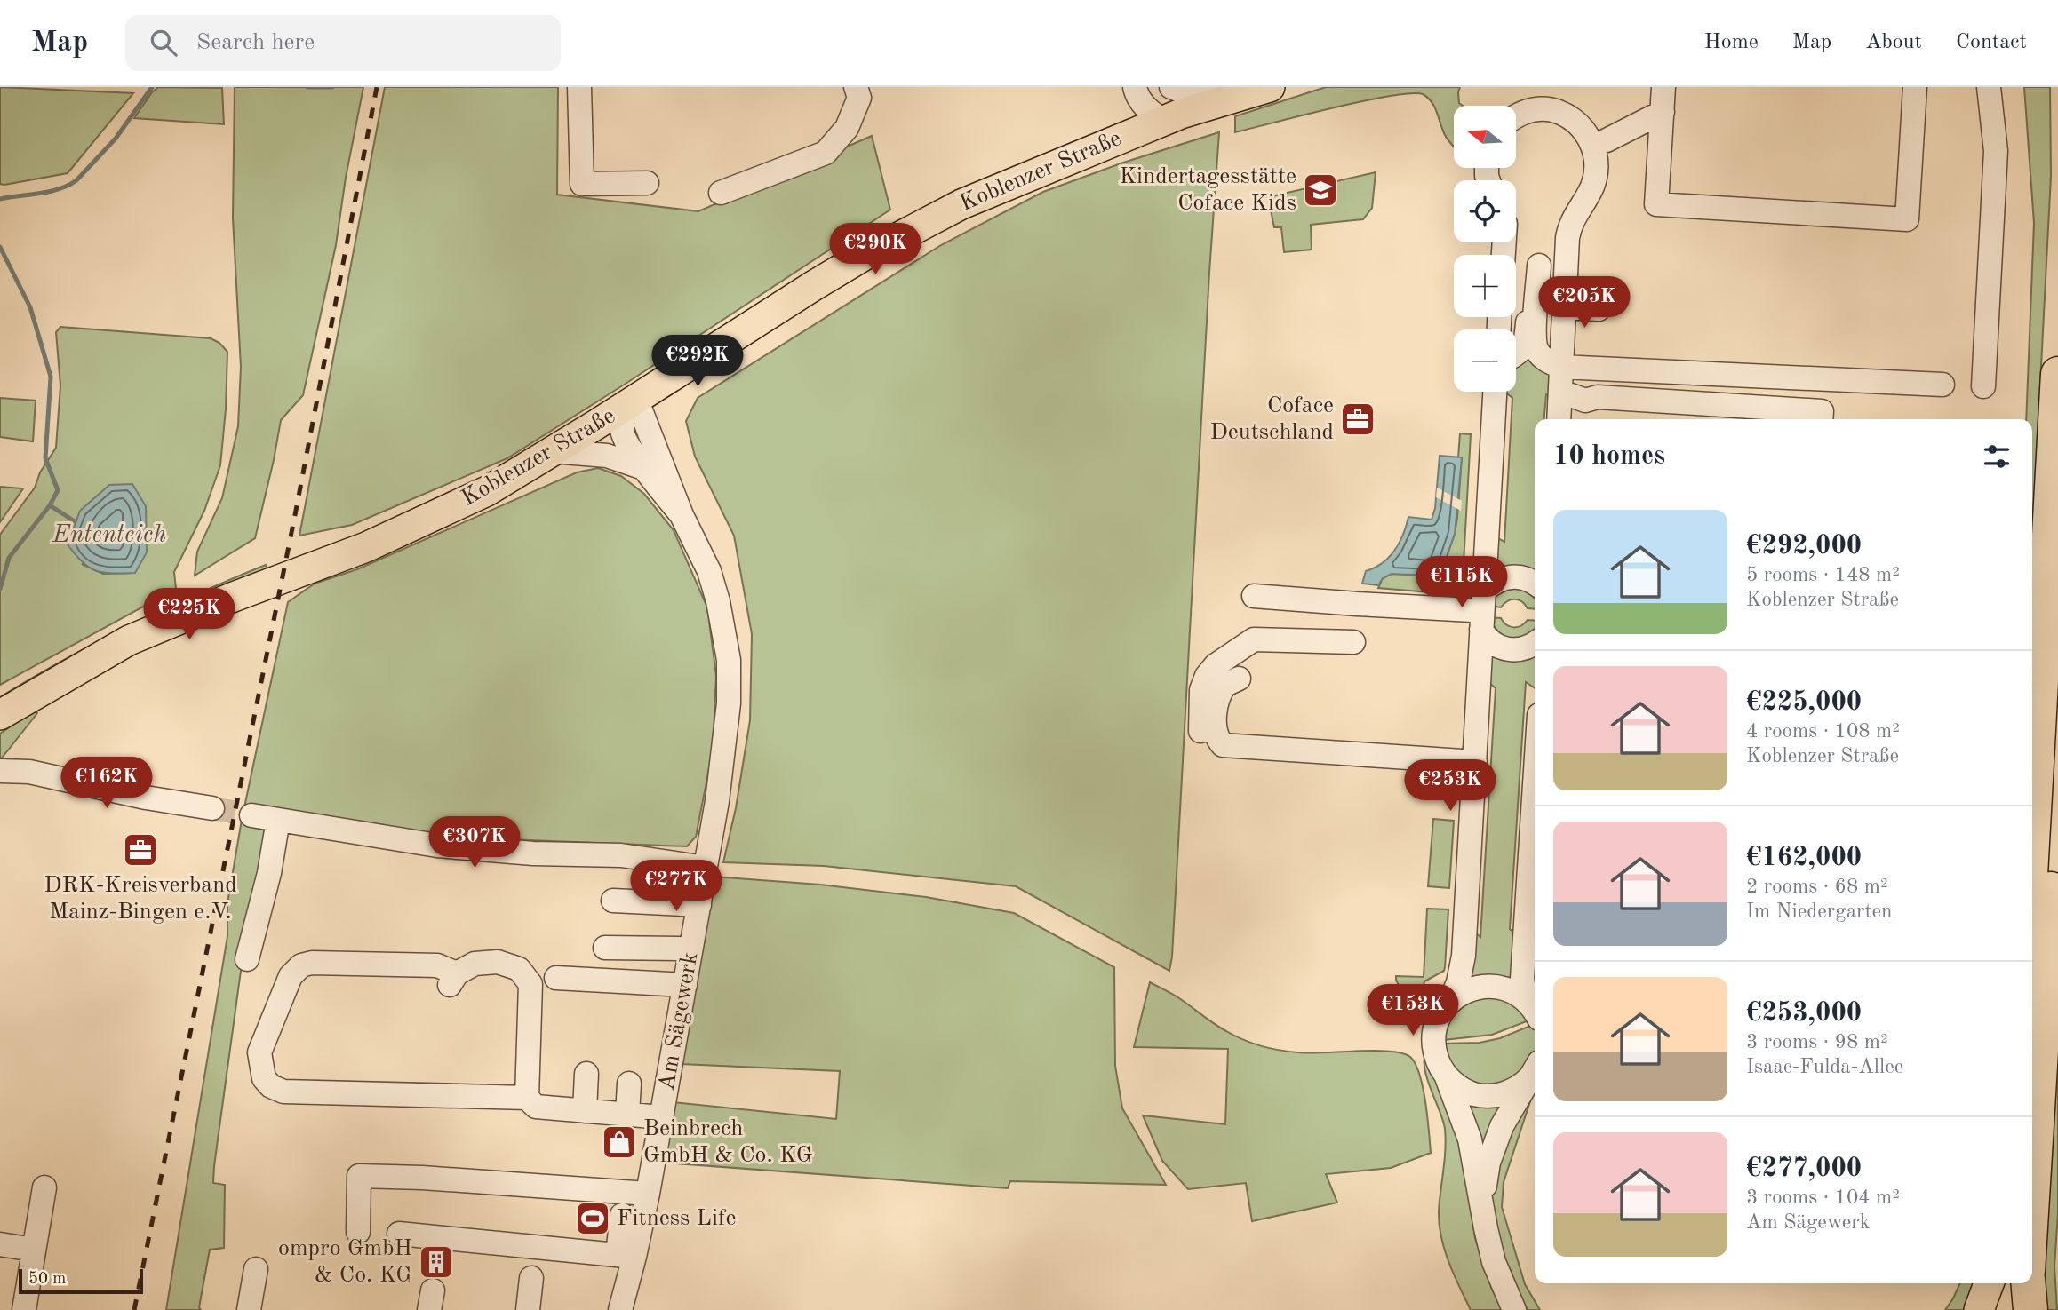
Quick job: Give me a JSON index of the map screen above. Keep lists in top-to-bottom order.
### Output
{
  "streets": {
    "main road": ["Koblenzer Straße"],
    "street": ["Am Sägewerk"]
  },
  "crossings": [
    ["Koblenzer Straße", "Am Sägewerk"]
  ],
  "water": ["Ententeich"],
  "places": {
    "school or university": ["Kindertagesstätte Coface Kids"],
    "office": ["Coface Deutschland", "DRK-Kreisverband Mainz-Bingen e.V."],
    "shop": ["Beinbrech GmbH & Co. KG"],
    "sports": ["Fitness Life"],
    "building": ["ompro GmbH & Co. KG"]
  },
  "scale_bar": "50 m",
  "north": "left",
  "page": {
    "header": "Map",
    "search": "Search here",
    "nav": [
      "Home",
      "Map",
      "About",
      "Contact"
    ],
    "map_buttons": ["+", "−"],
    "price": [
      "€290K",
      "€205K",
      "€292K",
      "€115K",
      "€225K",
      "€162K",
      "€253K",
      "€307K",
      "€277K",
      "€153K"
    ],
    "heading": "10 homes",
    "list": [
      {
        "name": "€292,000",
        "note": "5 rooms · 148 m² · Koblenzer Straße"
      },
      {
        "name": "€225,000",
        "note": "4 rooms · 108 m² · Koblenzer Straße"
      },
      {
        "name": "€162,000",
        "note": "2 rooms · 68 m² · Im Niedergarten"
      },
      {
        "name": "€253,000",
        "note": "3 rooms · 98 m² · Isaac-Fulda-Allee"
      },
      {
        "name": "€277,000",
        "note": "3 rooms · 104 m² · Am Sägewerk"
      }
    ],
    "scale": "50 m"
  }
}
